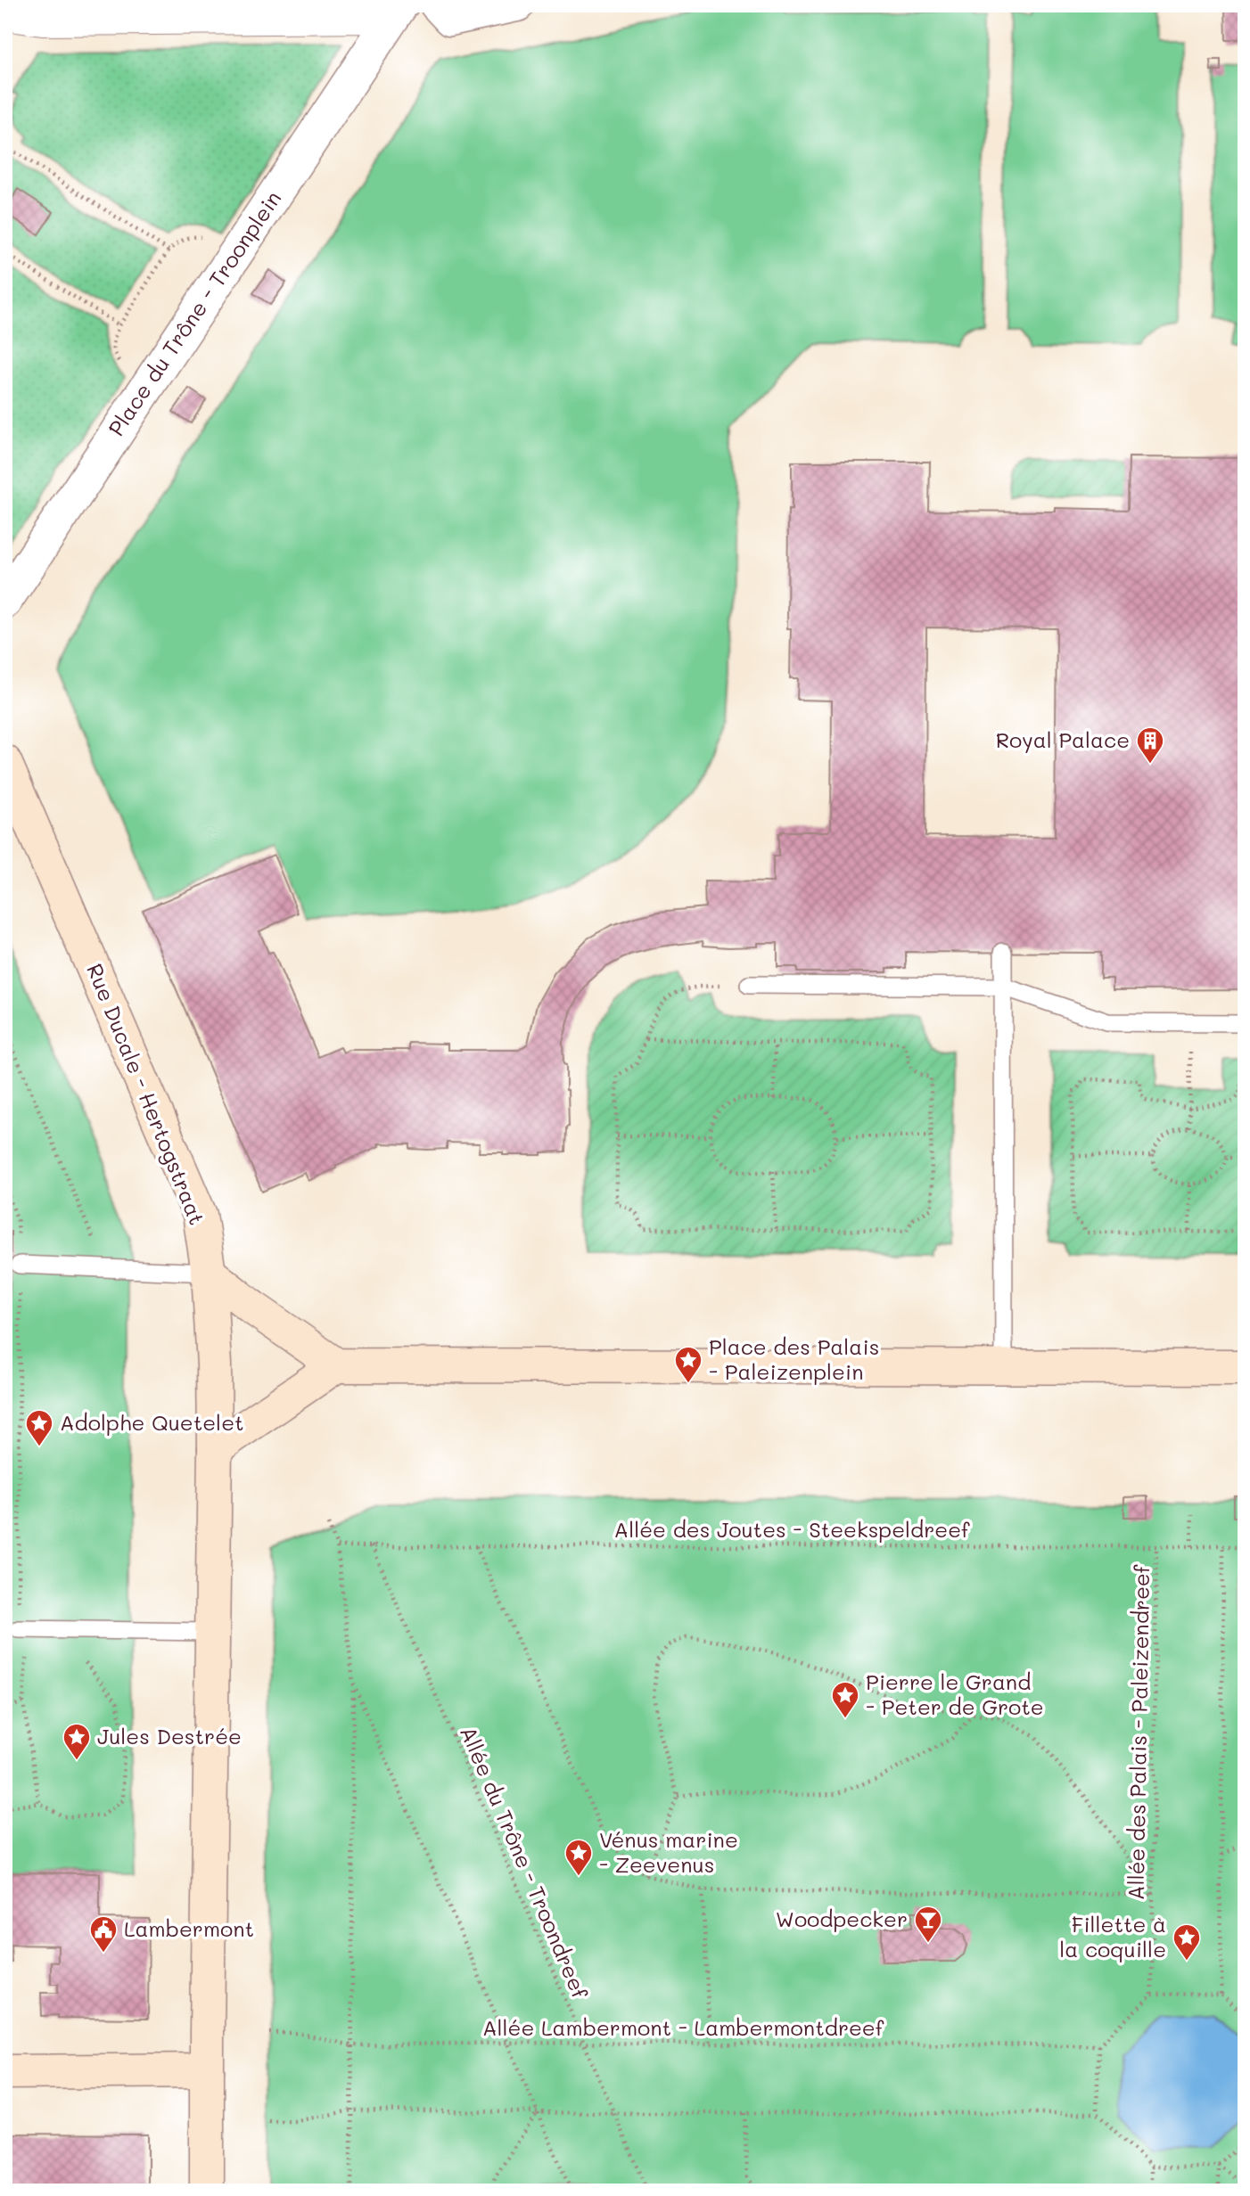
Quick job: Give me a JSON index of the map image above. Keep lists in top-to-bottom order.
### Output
{
  "streets": {
    "main road": ["Rue Ducale - Hertogstraat"],
    "street": ["Place du Trône - Troonplein"],
    "path": [
      "Allée des Joutes - Steekspeldreef",
      "Allée des Palais - Paleizendreef",
      "Allée du Trône - Troondreef",
      "Allée Lambermont - Lambermontdreef"
    ]
  },
  "crossings": [
    ["Allée des Joutes - Steekspeldreef", "Allée des Palais - Paleizendreef"],
    ["Allée des Joutes - Steekspeldreef", "Allée du Trône - Troondreef"],
    ["Allée du Trône - Troondreef", "Allée Lambermont - Lambermontdreef"]
  ],
  "places": {
    "building": ["Royal Palace"],
    "place": [
      "Place des Palais - Paleizenplein",
      "Adolphe Quetelet",
      "Pierre le Grand - Peter de Grote",
      "Jules Destrée",
      "Vénus marine - Zeevenus",
      "Fillette à la coquille"
    ],
    "bar": ["Woodpecker"],
    "public building": ["Lambermont"]
  }
}
